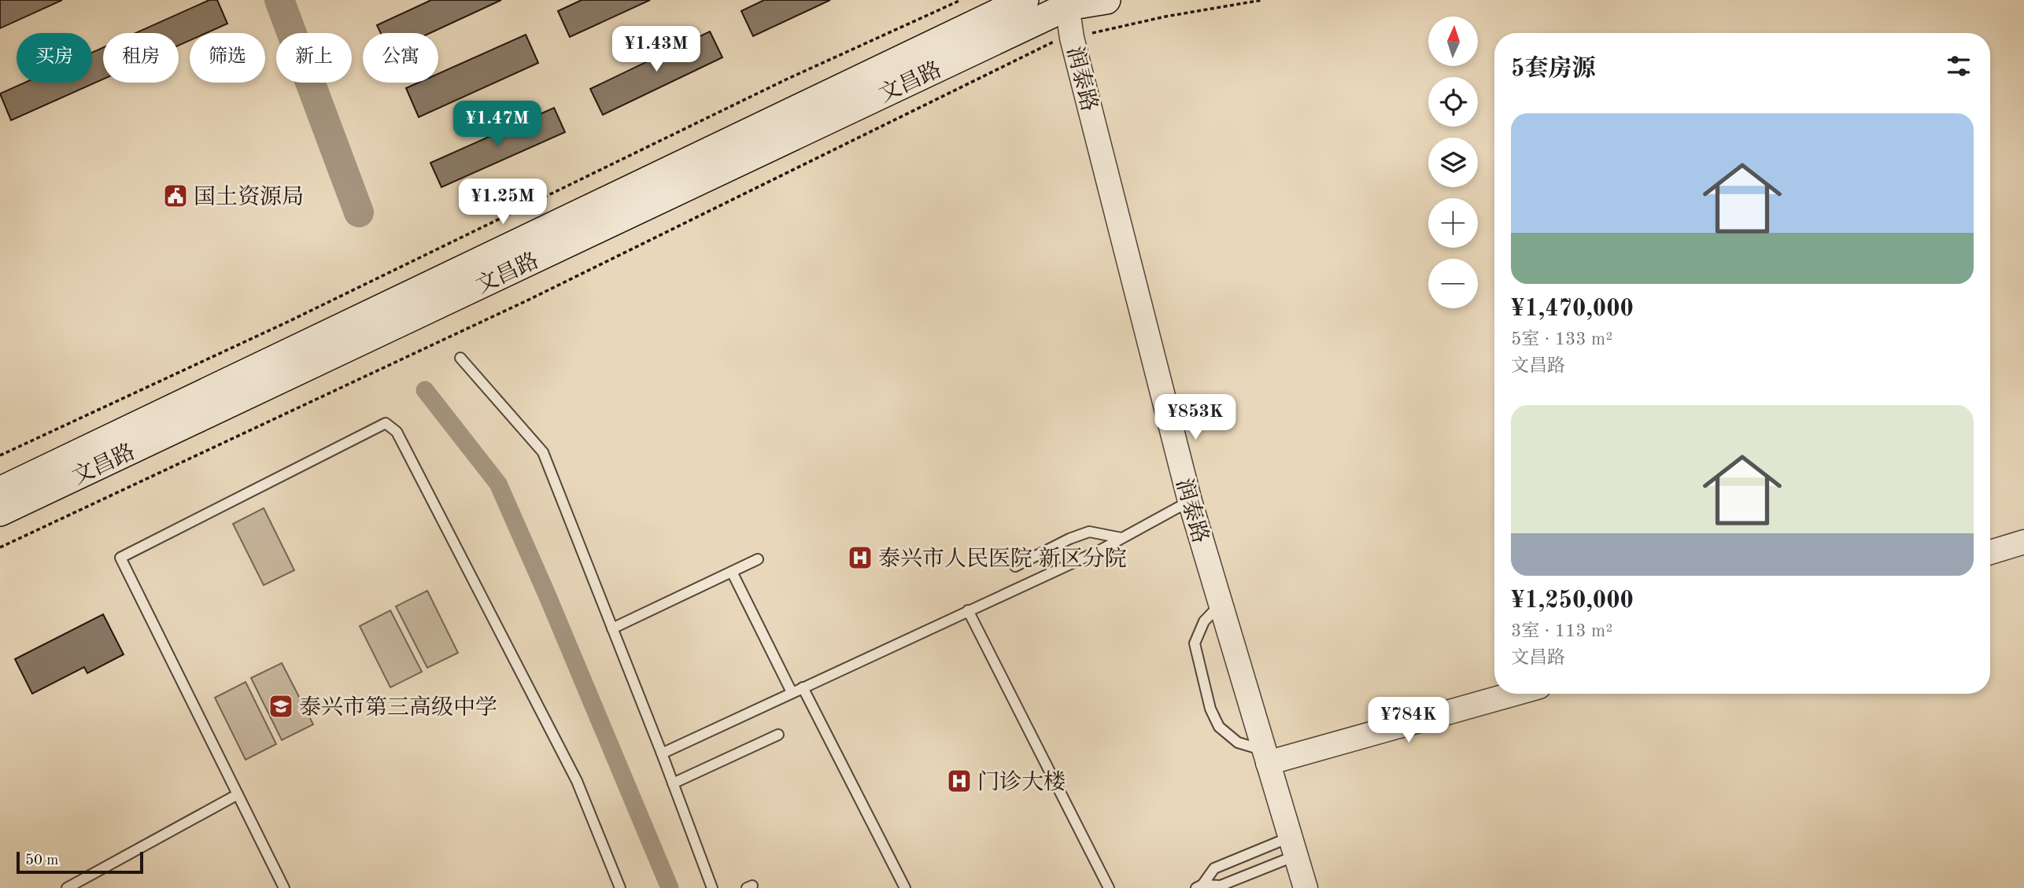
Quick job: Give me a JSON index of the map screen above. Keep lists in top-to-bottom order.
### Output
{
  "streets": {
    "main road": ["文昌路"],
    "street": ["润泰路"]
  },
  "crossings": [
    ["润泰路", "文昌路"]
  ],
  "places": {
    "public building": ["国土资源局"],
    "hospital": ["泰兴市人民医院 新区分院", "门诊大楼"],
    "school or university": ["泰兴市第三高级中学"]
  },
  "scale_bar": "50 m",
  "north": "top",
  "page": {
    "map_buttons": ["+", "−"],
    "price": [
      "¥1.43M",
      "¥1.47M",
      "¥1.25M",
      "¥853K",
      "¥784K"
    ],
    "chip": [
      "买房",
      "租房",
      "筛选",
      "新上",
      "公寓"
    ],
    "heading": "5套房源",
    "list": [
      {
        "name": "¥1,470,000",
        "note": "5室 · 133 m² · 文昌路"
      },
      {
        "name": "¥1,250,000",
        "note": "3室 · 113 m² · 文昌路"
      }
    ],
    "scale": "50 m"
  }
}
